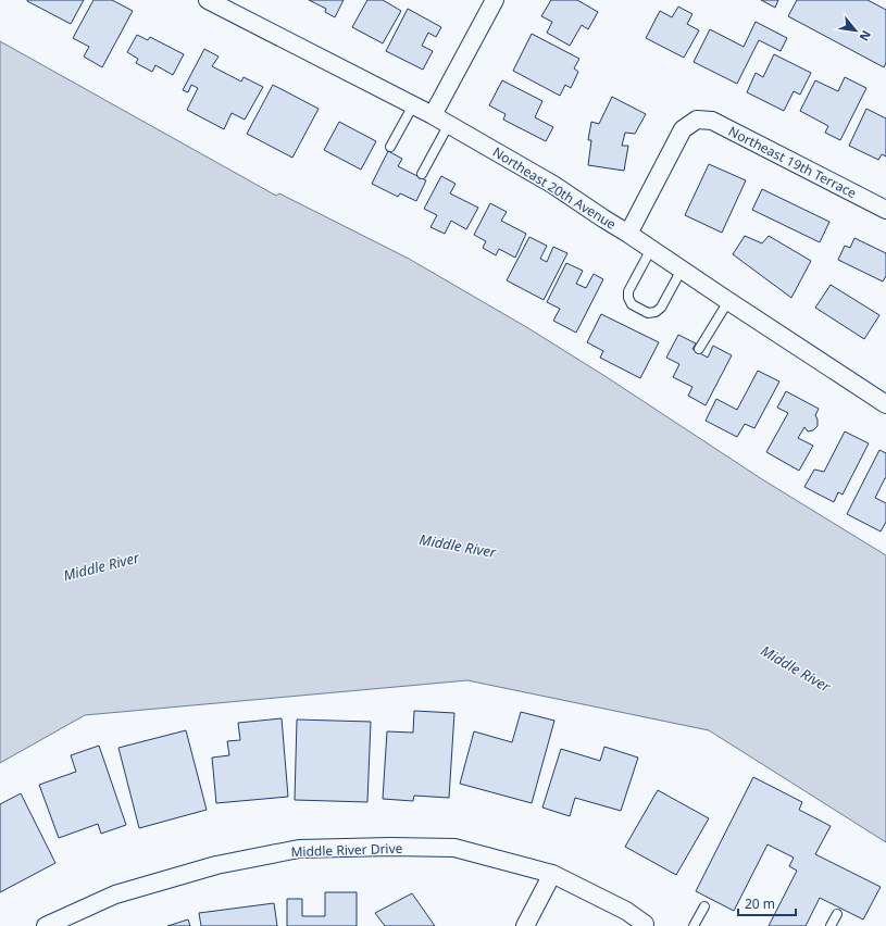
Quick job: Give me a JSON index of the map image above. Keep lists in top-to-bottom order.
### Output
{
  "streets": {
    "street": ["Northeast 19th Terrace", "Northeast 20th Avenue", "Middle River Drive"]
  },
  "crossings": [
    ["Northeast 19th Terrace", "Northeast 20th Avenue"]
  ],
  "water": ["Middle River"],
  "scale_bar": "20 m",
  "north": "bottom right"
}
